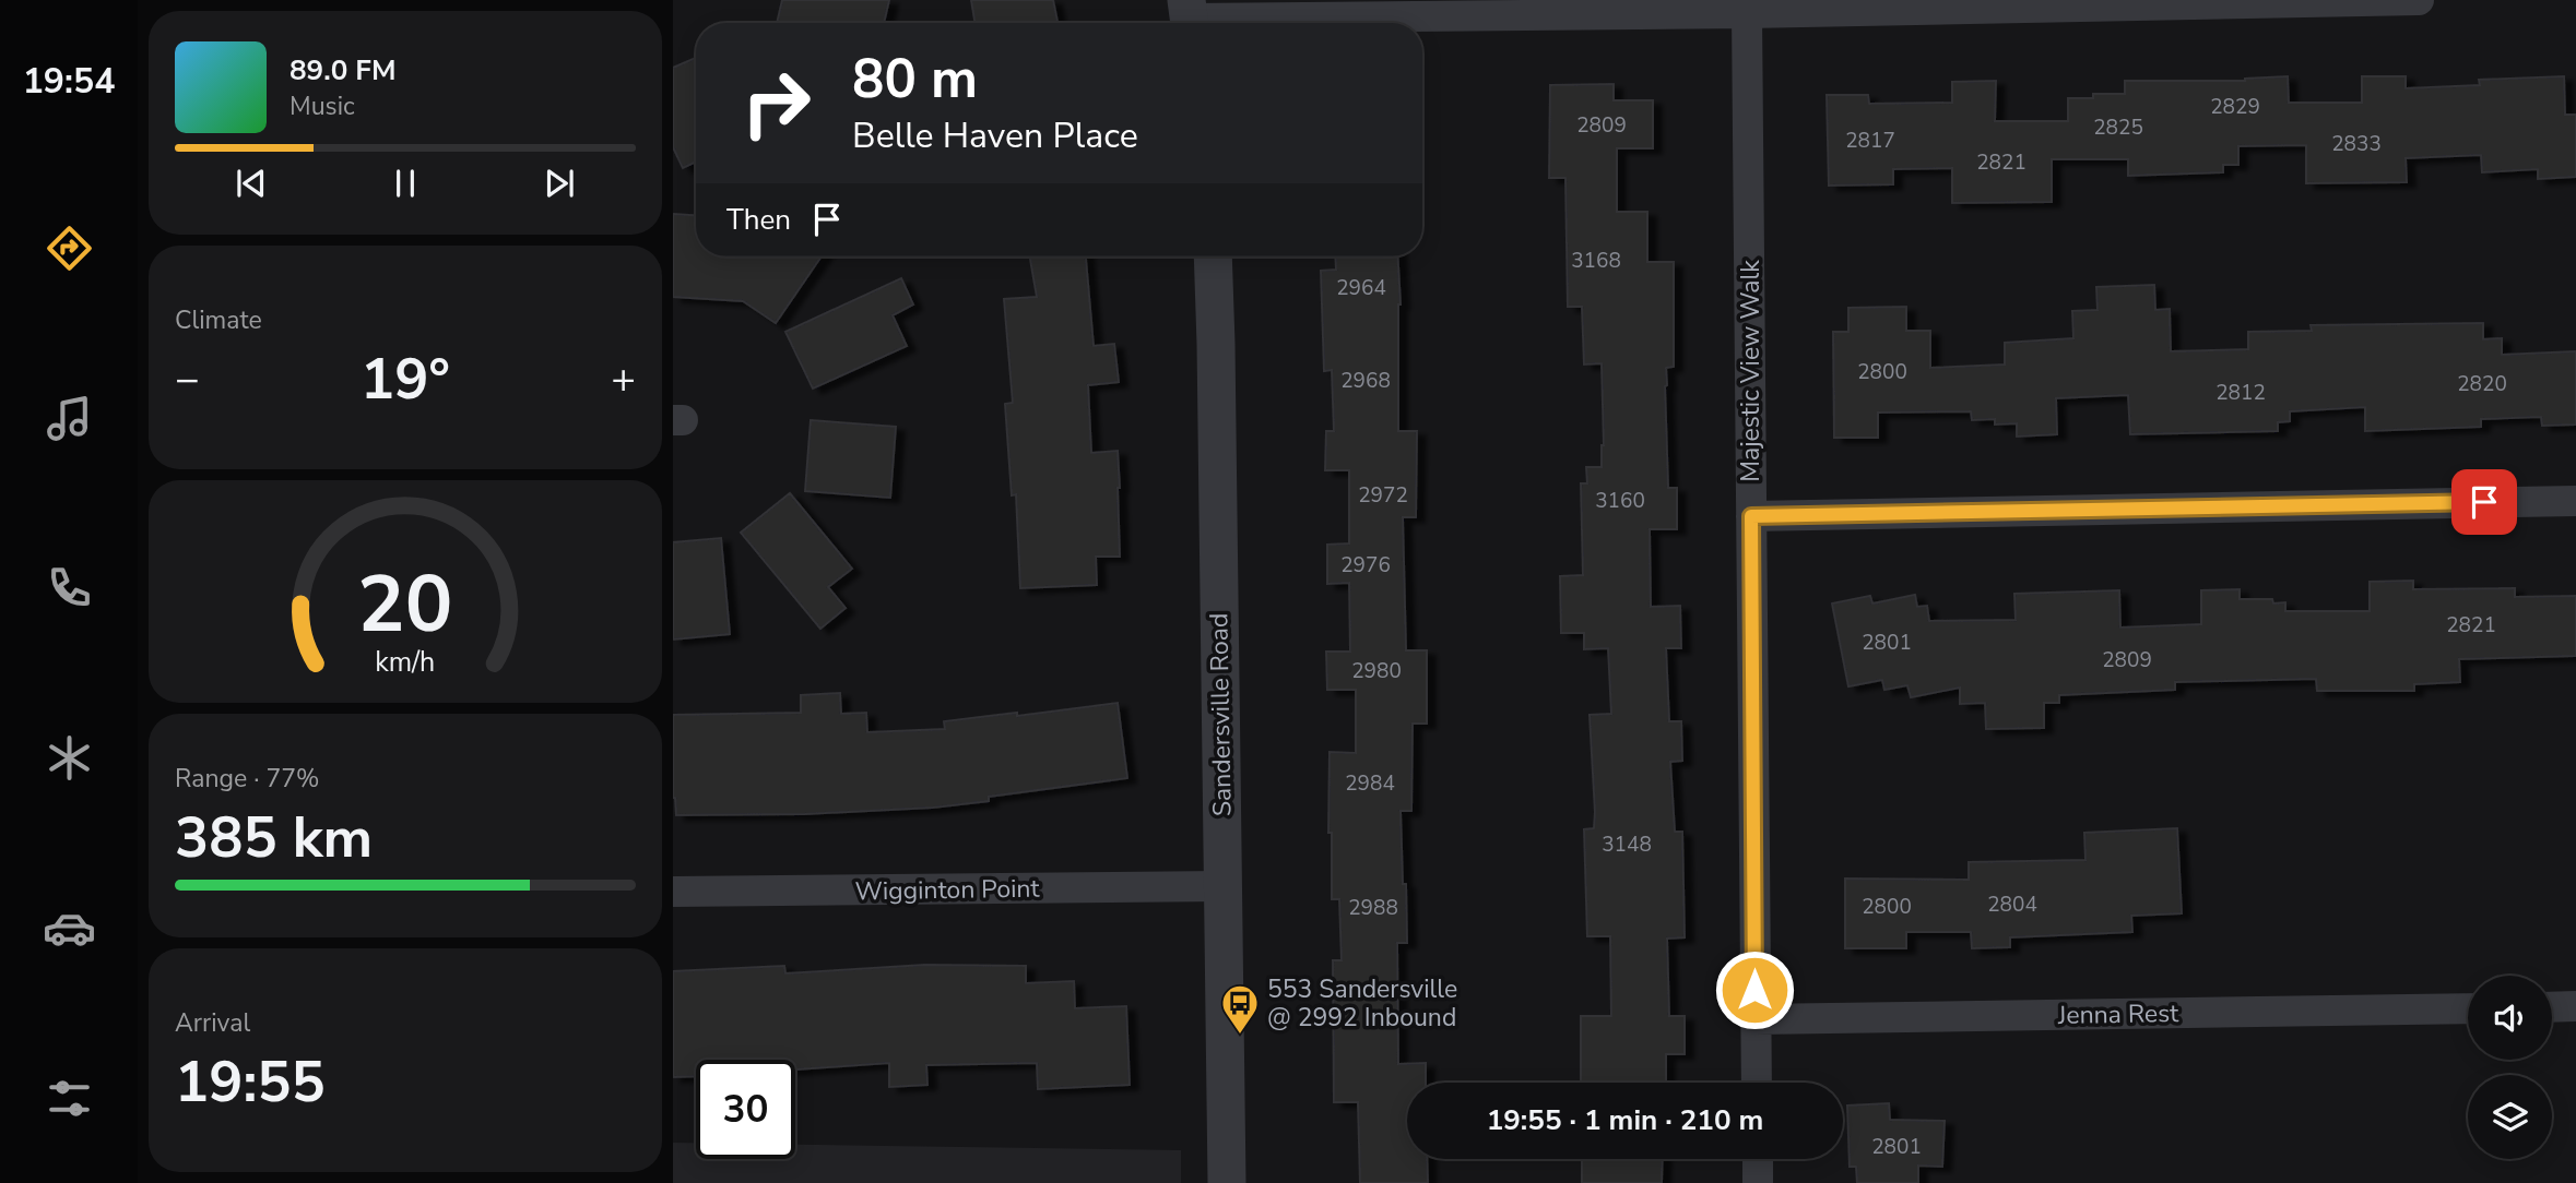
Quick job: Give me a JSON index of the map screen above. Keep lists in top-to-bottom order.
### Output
{
  "streets": {
    "street": [
      "Majestic View Walk",
      "Sandersville Road",
      "Wigginton Point",
      "Jenna Rest"
    ]
  },
  "crossings": [
    ["Majestic View Walk", "Jenna Rest"],
    ["Sandersville Road", "Wigginton Point"]
  ],
  "places": {
    "bus stop": ["553 Sandersville @ 2992 Inbound"]
  },
  "house_numbers": [
    "2829",
    "2809",
    "2825",
    "2817",
    "2833",
    "2821",
    "3168",
    "2964",
    "2800",
    "2968",
    "2820",
    "2812",
    "2972",
    "3160",
    "2976",
    "2821",
    "2801",
    "2809",
    "2980",
    "2984",
    "3148",
    "2804",
    "2800",
    "2988",
    "2801"
  ],
  "page": {
    "tabs": "19:54",
    "turn": ["80 m", "Belle Haven Place"],
    "song": ["89.0 FM", "Music"],
    "then": "Then",
    "tile": [
      "Climate",
      ["Range · 77%", "385 km"],
      ["Arrival", "19:55"]
    ],
    "heat": ["−", "19°", "+"],
    "limit": "30",
    "trip": "19:55 · 1 min · 210 m",
    "gauge": ["20", "km/h"]
  }
}
